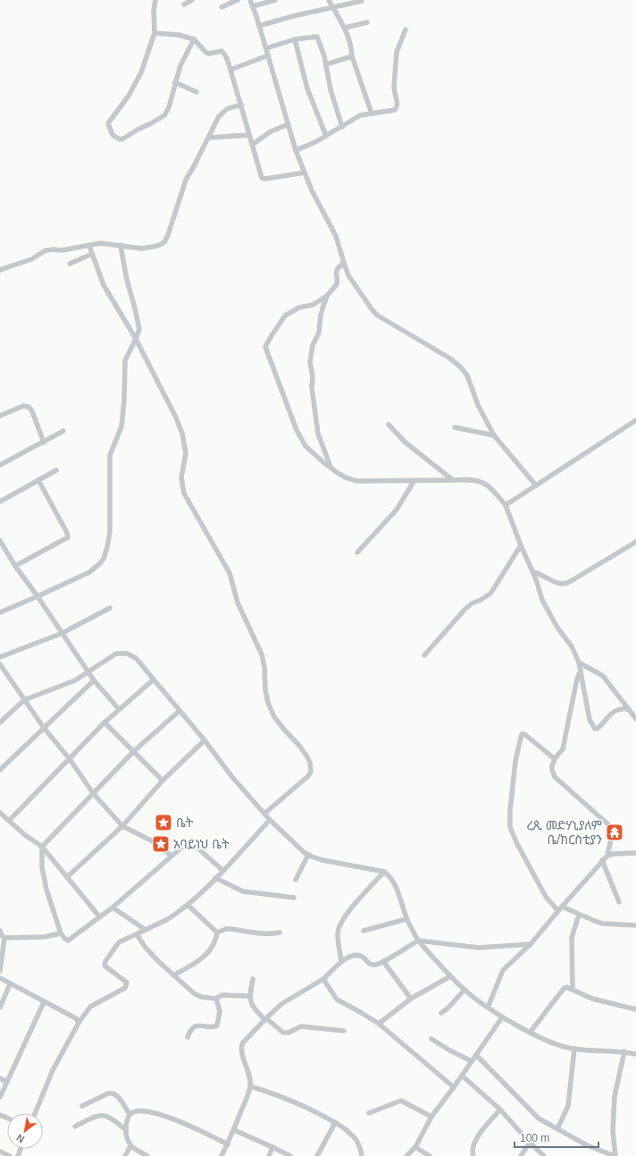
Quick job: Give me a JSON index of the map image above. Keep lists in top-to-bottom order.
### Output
{
  "places": {
    "place": ["ቤት", "አባይነህ ቤት"],
    "temple": ["ረጲ መድሃኒያለም ቤ/ክርስቲያን"]
  },
  "scale_bar": "100 m",
  "north": "bottom left"
}
